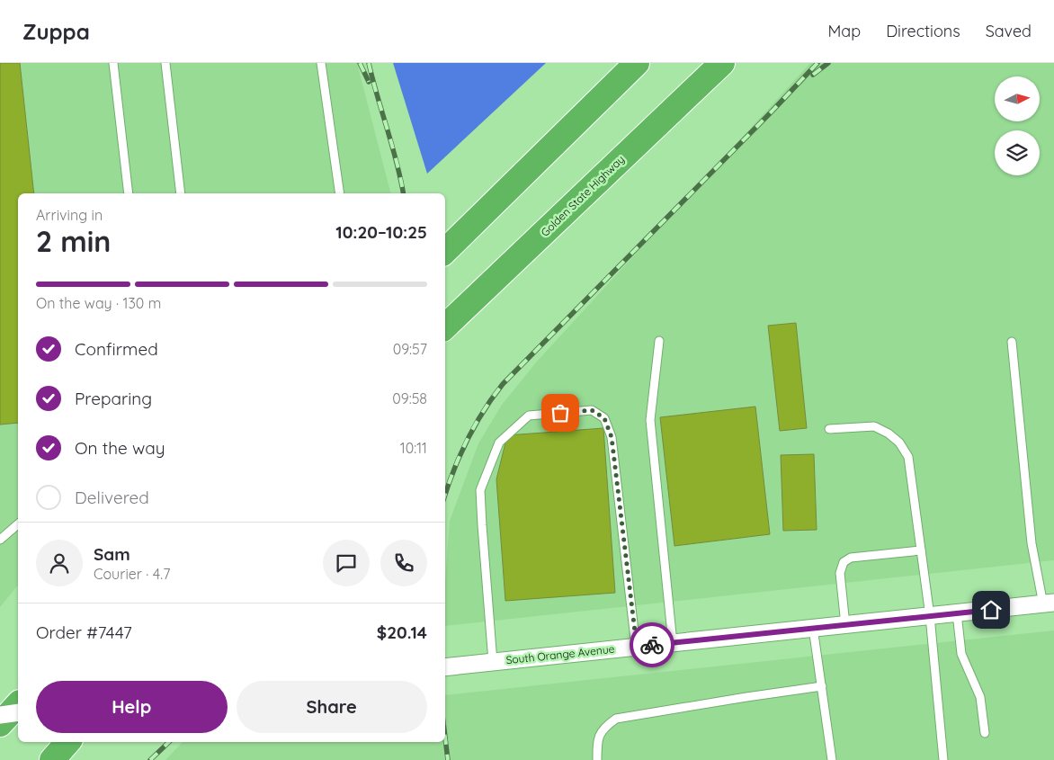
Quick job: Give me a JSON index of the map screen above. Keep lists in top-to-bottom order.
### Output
{
  "streets": {
    "highway": ["Golden State Highway"],
    "street": ["South Orange Avenue"]
  },
  "north": "right",
  "page": {
    "header": "Zuppa",
    "nav": ["Map", "Directions", "Saved"],
    "heading": ["2 min", "Arriving in", "10:20–10:25"],
    "panel": [
      "Sam",
      "Courier · 4.7",
      "Order #7447",
      "$20.14"
    ],
    "bar": "On the way · 130 m",
    "list": [
      ["Confirmed", "09:57"],
      ["Preparing", "09:58"],
      ["On the way", "10:11"],
      "Delivered"
    ],
    "buttons": ["Help", "Share"]
  }
}
